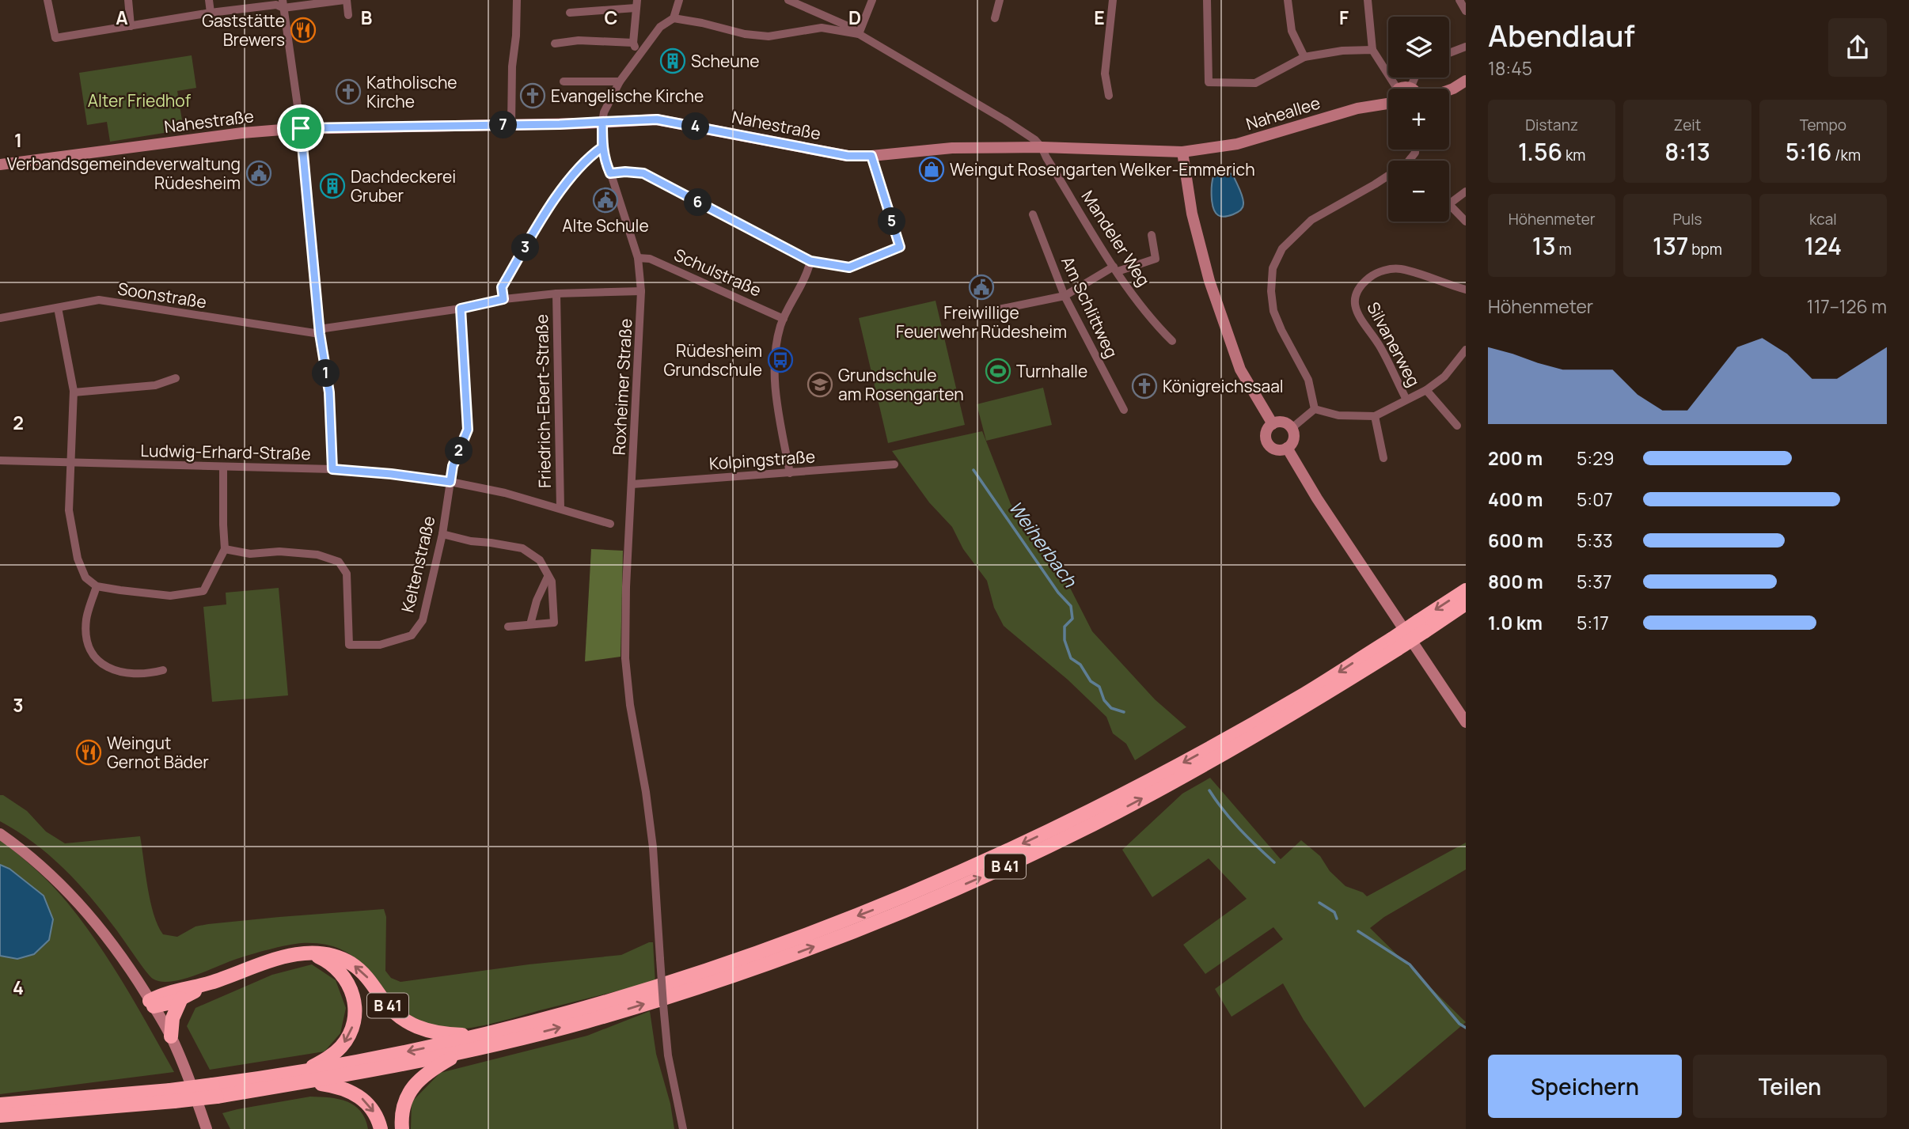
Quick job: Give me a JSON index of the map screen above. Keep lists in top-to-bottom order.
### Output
{
  "streets": {
    "highway": ["B 41"],
    "street": [
      "Naheallee",
      "Nahestraße",
      "Mandeler Weg",
      "Schulstraße",
      "Soonstraße",
      "Am Schlittweg",
      "Silvanerweg",
      "Roxheimer Straße",
      "Friedrich-Ebert-Straße",
      "Ludwig-Erhard-Straße",
      "Kolpingstraße",
      "Keltenstraße"
    ]
  },
  "crossings": [
    ["Naheallee", "Nahestraße"],
    ["Nahestraße", "Mandeler Weg"],
    ["Nahestraße", "Roxheimer Straße"],
    ["Schulstraße", "Roxheimer Straße"],
    ["Soonstraße", "Roxheimer Straße"],
    ["Soonstraße", "Friedrich-Ebert-Straße"],
    ["Soonstraße", "Keltenstraße"],
    ["Roxheimer Straße", "Kolpingstraße"],
    ["Friedrich-Ebert-Straße", "Ludwig-Erhard-Straße"],
    ["Ludwig-Erhard-Straße", "Keltenstraße"]
  ],
  "water": ["Weiherbach"],
  "parks": ["Alter Friedhof"],
  "places": {
    "restaurant": ["Gaststätte Brewers", "Weingut Gernot Bäder"],
    "building": ["Scheune", "Dachdeckerei Gruber"],
    "church": ["Katholische Kirche", "Evangelische Kirche", "Königreichssaal"],
    "shop": ["Weingut Rosengarten Welker-Emmerich"],
    "public building": ["Verbandsgemeindeverwaltung Rüdesheim", "Alte Schule", "Freiwillige Feuerwehr Rüdesheim"],
    "bus stop": ["Rüdesheim Grundschule"],
    "sports": ["Turnhalle"],
    "school or university": ["Grundschule am Rosengarten"]
  },
  "page": {
    "heading": ["Abendlauf", "18:45"],
    "map_buttons": ["+", "−"],
    "stats": [
      ["Distanz", "1.56 km"],
      ["Zeit", "8:13"],
      ["Tempo", "5:16 /km"],
      ["Höhenmeter", "13 m"],
      ["Puls", "137 bpm"],
      ["kcal", "124"]
    ],
    "pins": [
      "7",
      "4",
      "6",
      "5",
      "3",
      "1",
      "2"
    ],
    "chart": ["Höhenmeter", "117–126 m"],
    "list": [
      {
        "name": "200 m",
        "note": "5:29"
      },
      {
        "name": "400 m",
        "note": "5:07"
      },
      {
        "name": "600 m",
        "note": "5:33"
      },
      {
        "name": "800 m",
        "note": "5:37"
      },
      {
        "name": "1.0 km",
        "note": "5:17"
      }
    ],
    "buttons": ["Speichern", "Teilen"]
  },
  "grid": {
    "columns": [
      "A",
      "B",
      "C",
      "D",
      "E",
      "F"
    ],
    "rows": [
      "1",
      "2",
      "3",
      "4"
    ]
  }
}
